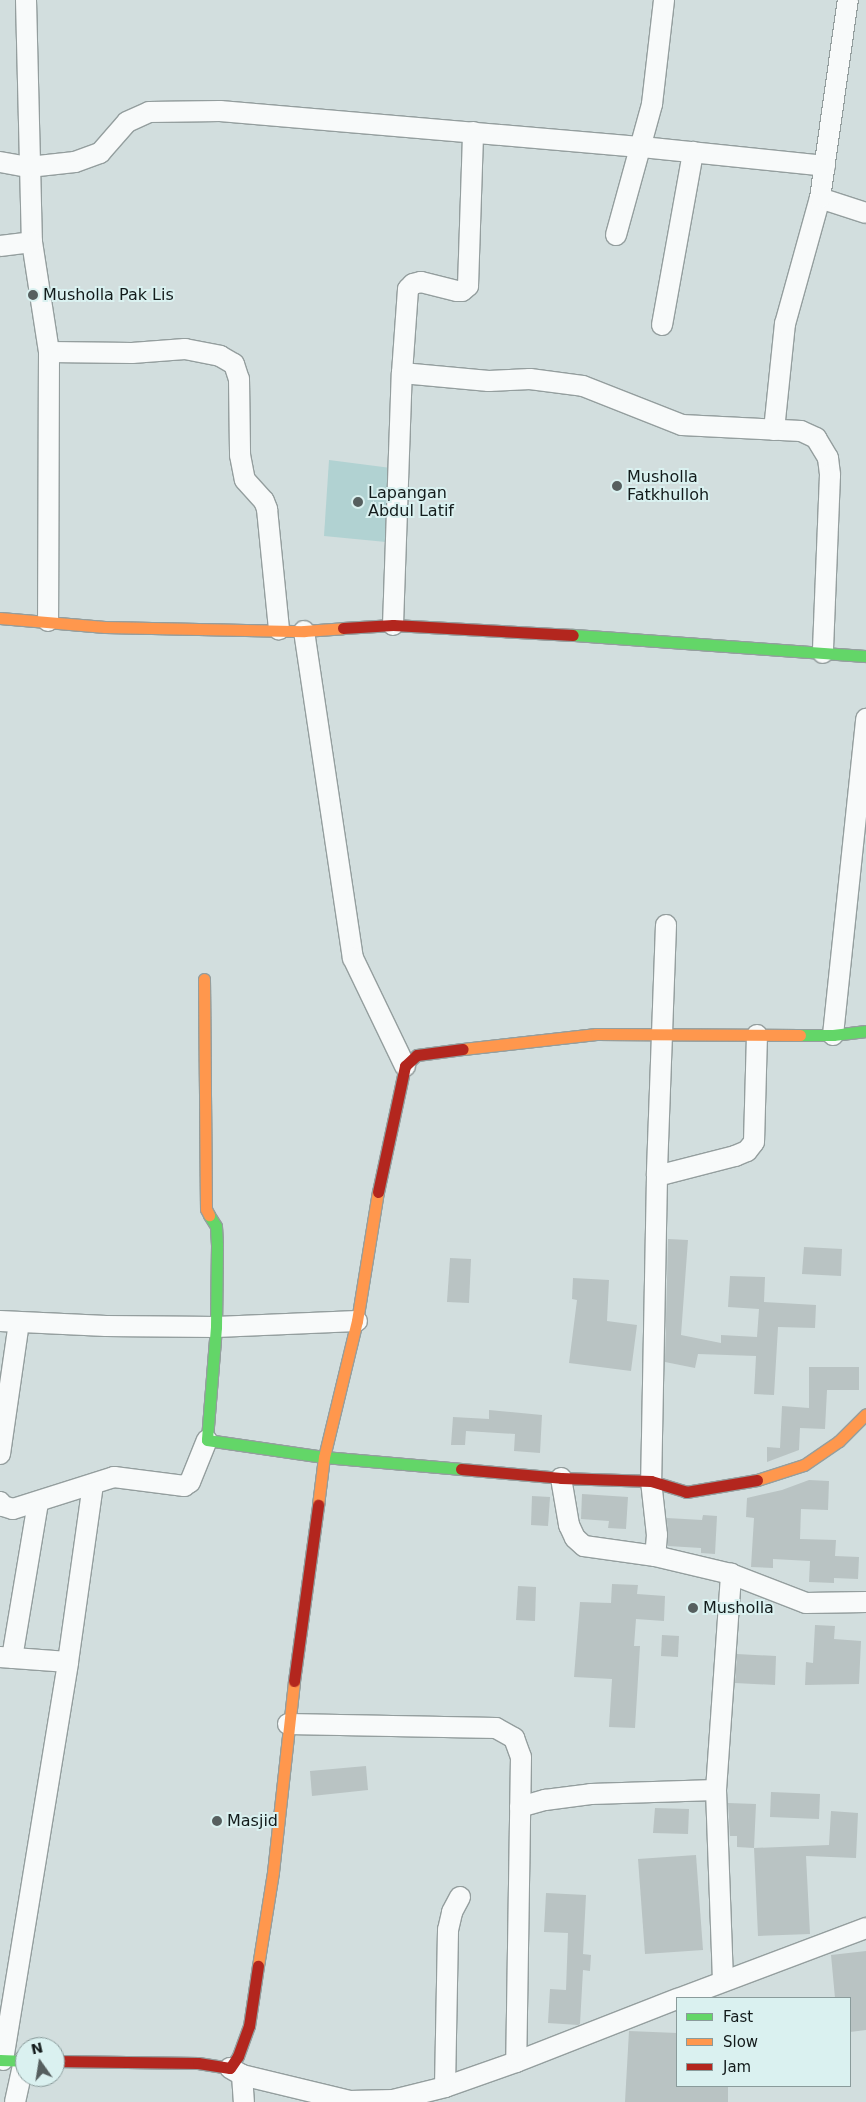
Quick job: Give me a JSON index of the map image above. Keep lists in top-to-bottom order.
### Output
{
  "places": [
    "Musholla Pak Lis",
    "Musholla Fatkhulloh",
    "Lapangan Abdul Latif",
    "Musholla",
    "Masjid"
  ],
  "legend": ["Fast", "Slow", "Jam"],
  "north": "top"
}
